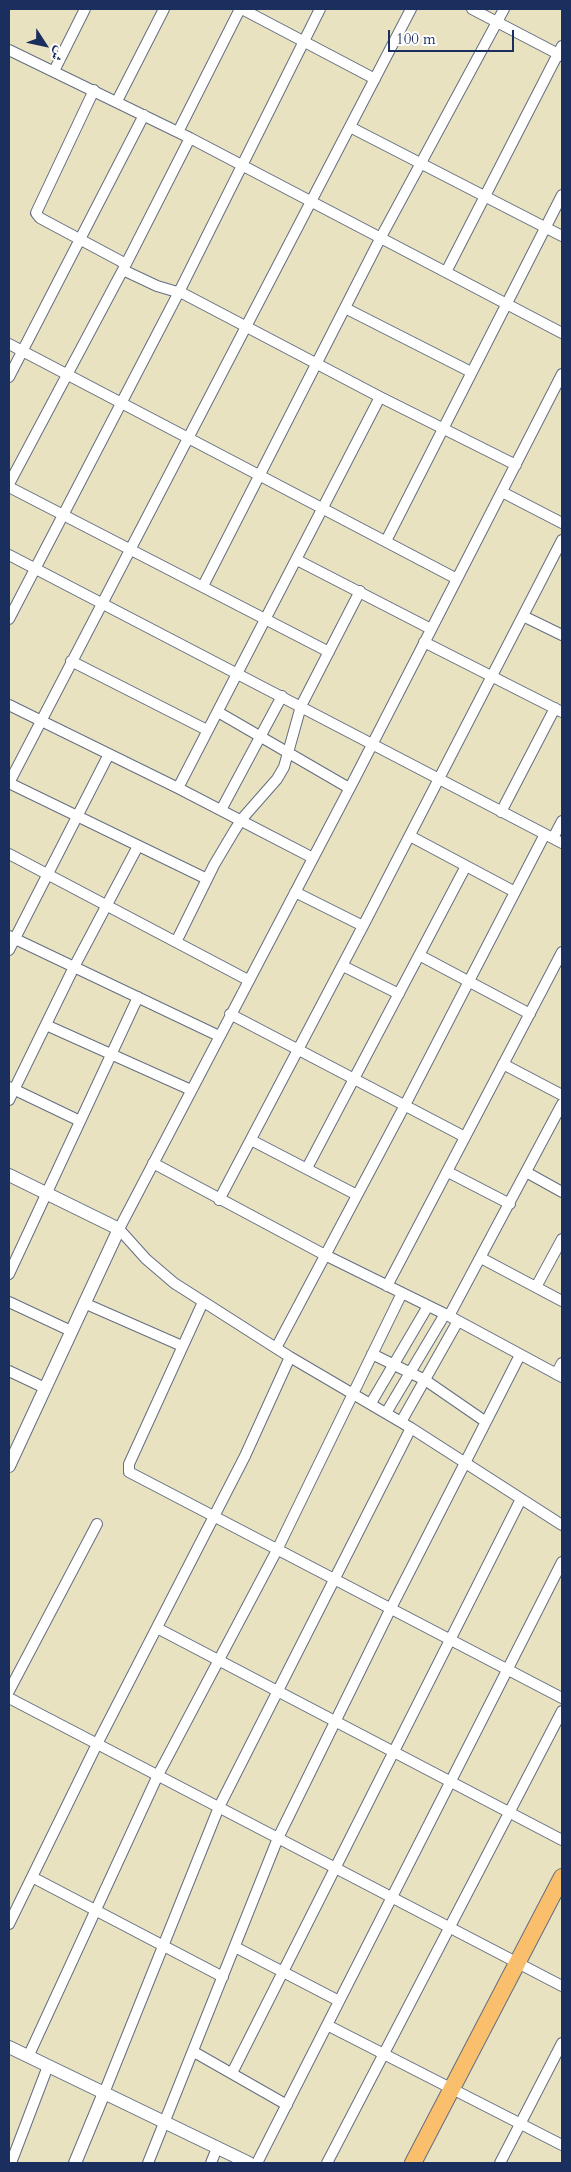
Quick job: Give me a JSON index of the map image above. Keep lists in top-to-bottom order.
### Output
{
  "scale_bar": "100 m",
  "north": "bottom right"
}
